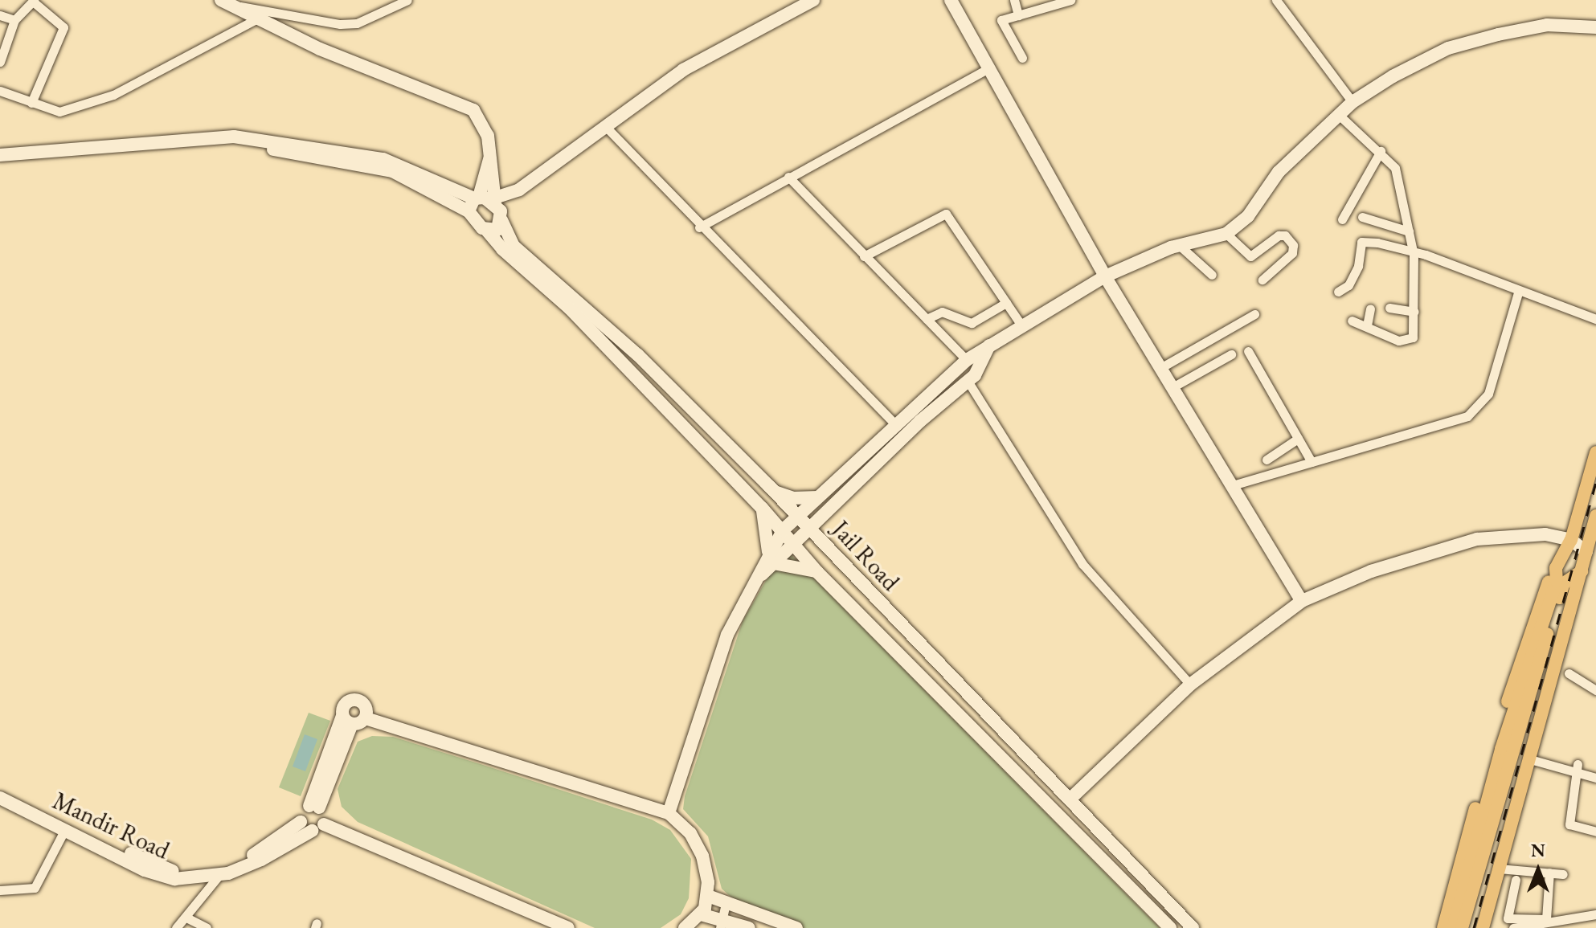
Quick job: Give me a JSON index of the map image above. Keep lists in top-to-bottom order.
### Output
{
  "streets": {
    "street": ["Jail Road", "Mandir Road"]
  },
  "north": "top"
}
